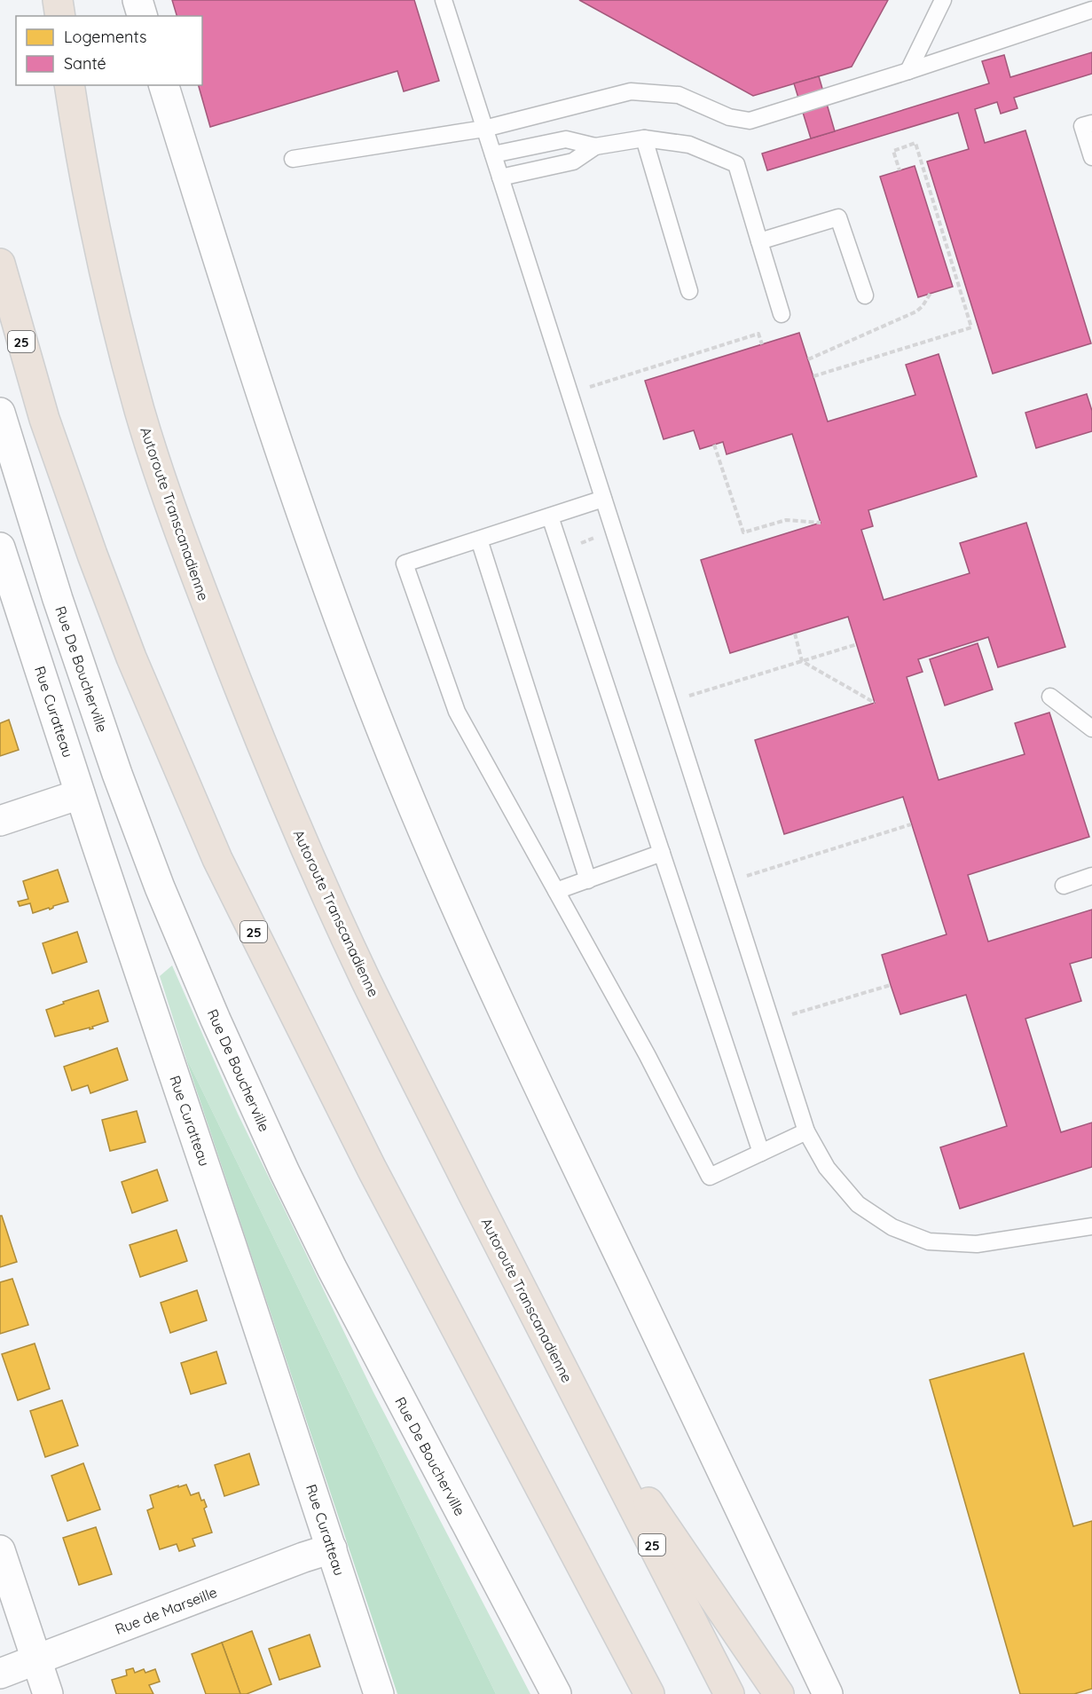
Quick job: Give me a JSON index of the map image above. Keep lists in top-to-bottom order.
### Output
{
  "streets": {
    "highway": ["25", "Autoroute Transcanadienne"],
    "main road": ["Rue De Boucherville", "Rue Curatteau", "Rue de Marseille"]
  },
  "crossings": [
    ["Rue Curatteau", "Rue de Marseille"]
  ],
  "legend": ["Logements", "Santé"]
}
